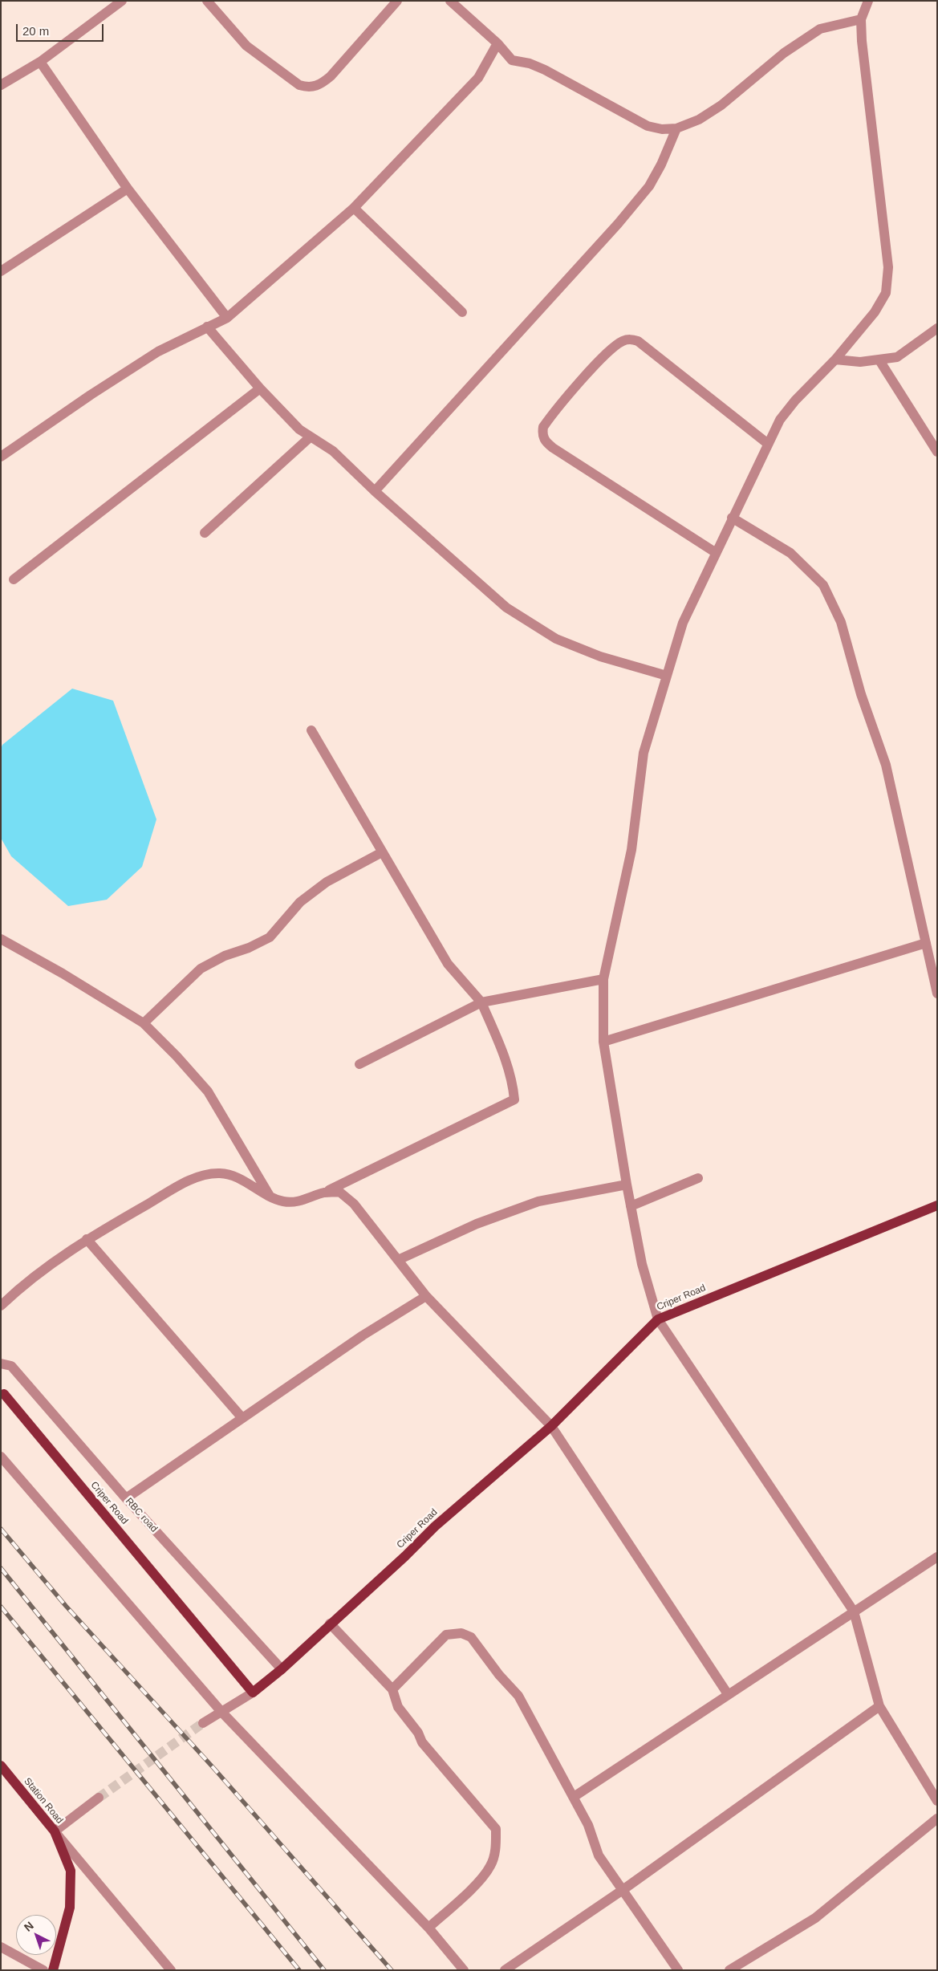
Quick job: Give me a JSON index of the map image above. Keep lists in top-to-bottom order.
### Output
{
  "streets": {
    "main road": ["Criper Road", "Station Road"],
    "street": ["RBC road"]
  },
  "crossings": [
    ["Criper Road", "RBC road"]
  ],
  "scale_bar": "20 m",
  "north": "top left"
}
